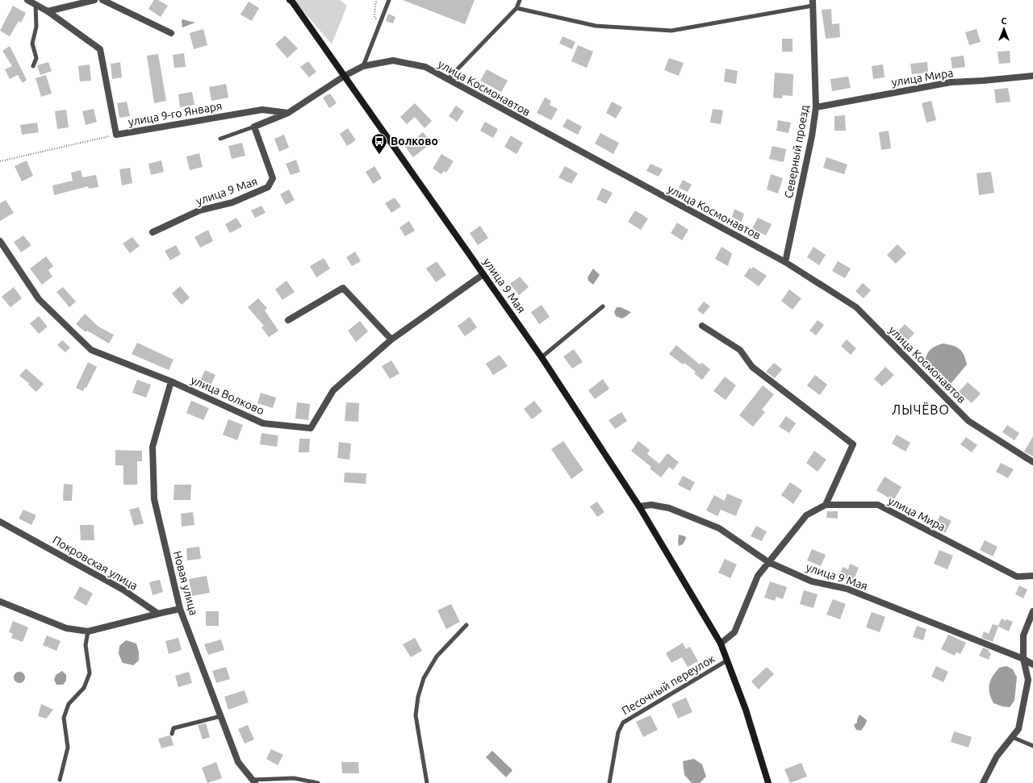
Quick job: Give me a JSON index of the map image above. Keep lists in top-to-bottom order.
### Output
{
  "streets": {
    "main road": ["улица 9 Мая"],
    "street": [
      "улица Мира",
      "улица Космонавтов",
      "улица 9-го Января",
      "Северный проезд",
      "улица Волково",
      "Покровская улица",
      "Новая улица"
    ],
    "lane": ["Песочный переулок"]
  },
  "crossings": [
    ["улица Мира", "Северный проезд"],
    ["улица Мира", "улица 9 Мая"],
    ["улица Космонавтов", "Северный проезд"],
    ["улица Космонавтов", "улица 9 Мая"],
    ["улица 9 Мая", "улица Волково"],
    ["улица 9 Мая", "Песочный переулок"],
    ["улица Волково", "Новая улица"]
  ],
  "districts": ["ЛЫЧЁВО"],
  "places": {
    "bus stop": ["Волково"]
  },
  "north": "top"
}
